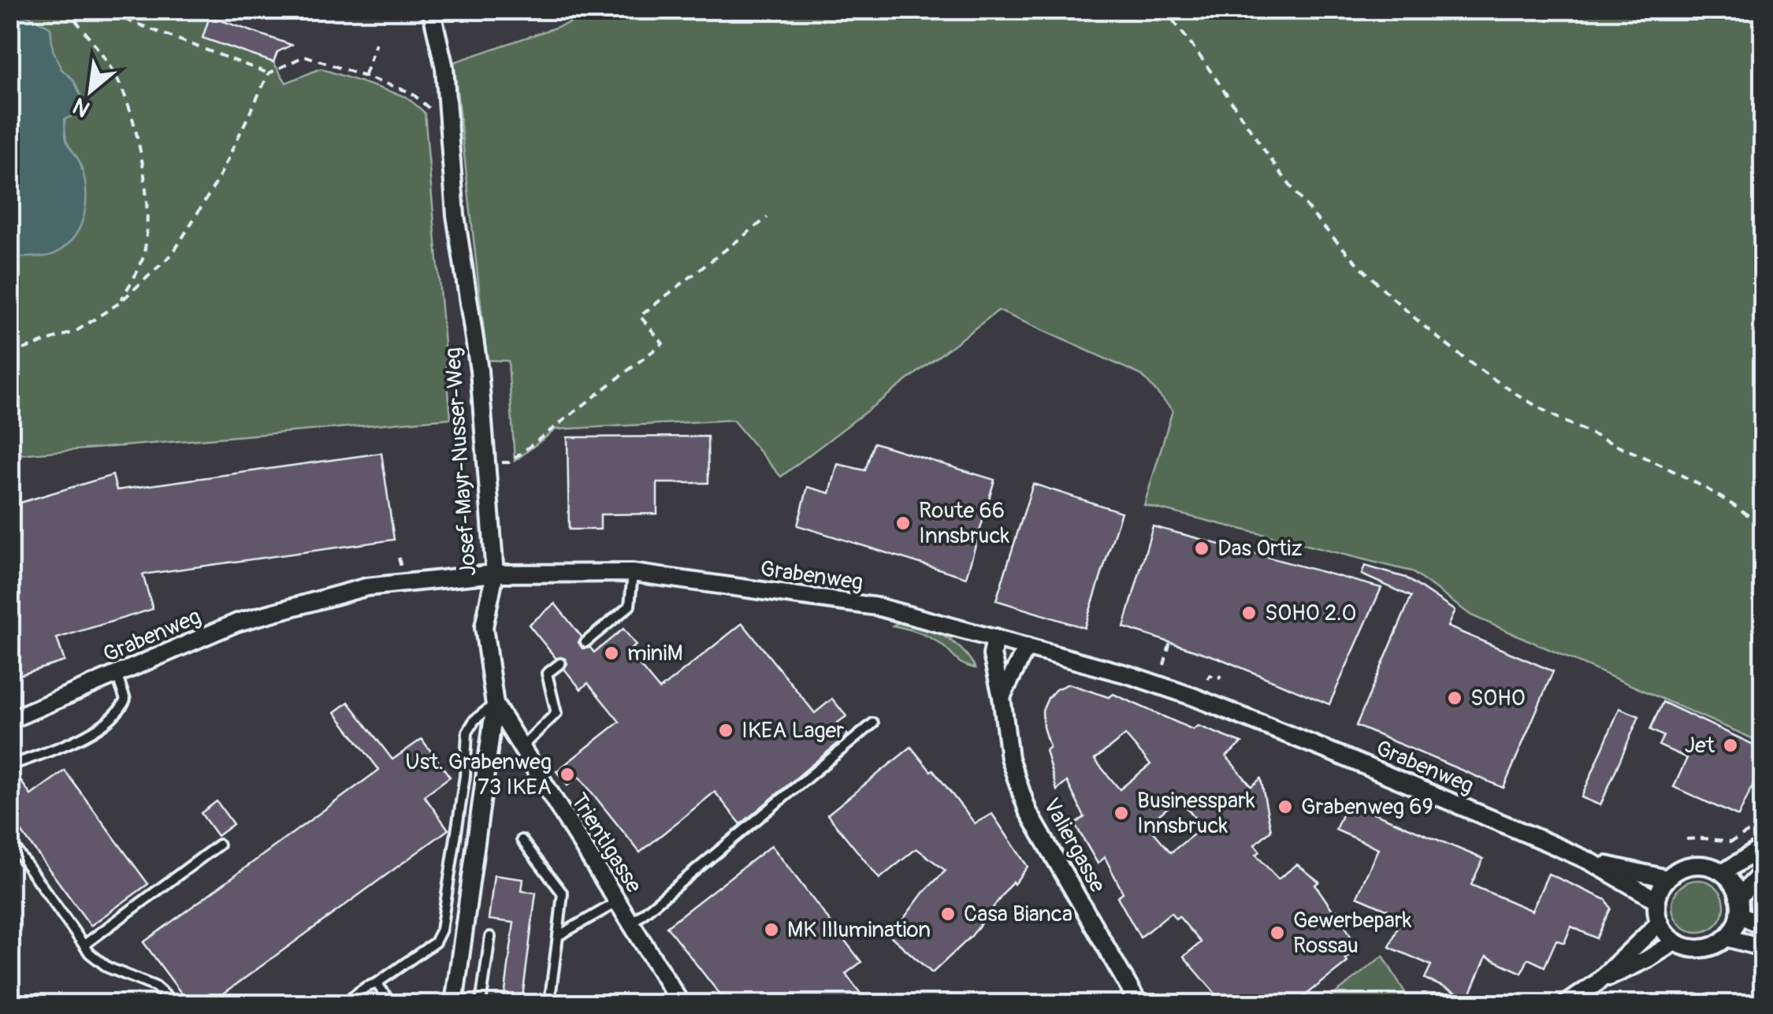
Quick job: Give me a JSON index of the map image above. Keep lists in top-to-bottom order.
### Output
{
  "streets": {
    "street": [
      "Josef-Mayr-Nusser-Weg",
      "Grabenweg",
      "Trientlgasse",
      "Valiergasse"
    ]
  },
  "crossings": [
    ["Josef-Mayr-Nusser-Weg", "Grabenweg"],
    ["Josef-Mayr-Nusser-Weg", "Trientlgasse"],
    ["Grabenweg", "Valiergasse"]
  ],
  "places": [
    "Route 66 Innsbruck",
    "Das Ortiz",
    "SOHO 2.0",
    "miniM",
    "SOHO",
    "IKEA Lager",
    "Jet",
    "Ust. Grabenweg 73 IKEA",
    "Grabenweg 69",
    "Businesspark Innsbruck",
    "Casa Bianca",
    "MK Illumination",
    "Gewerbepark Rossau"
  ],
  "north": "bottom left"
}
